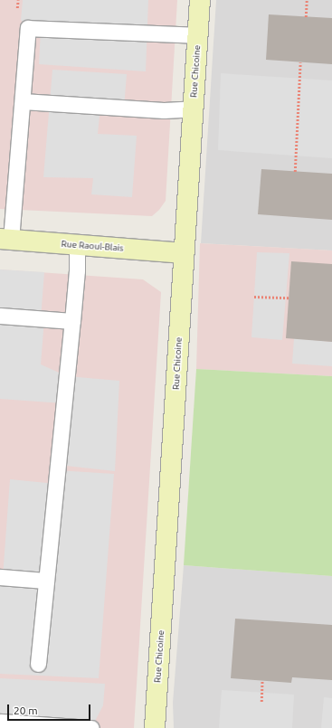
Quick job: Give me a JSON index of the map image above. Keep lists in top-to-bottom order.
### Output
{
  "streets": {
    "street": ["Rue Chicoine", "Rue Raoul-Blais"]
  },
  "crossings": [
    ["Rue Chicoine", "Rue Raoul-Blais"]
  ],
  "scale_bar": "20 m"
}
